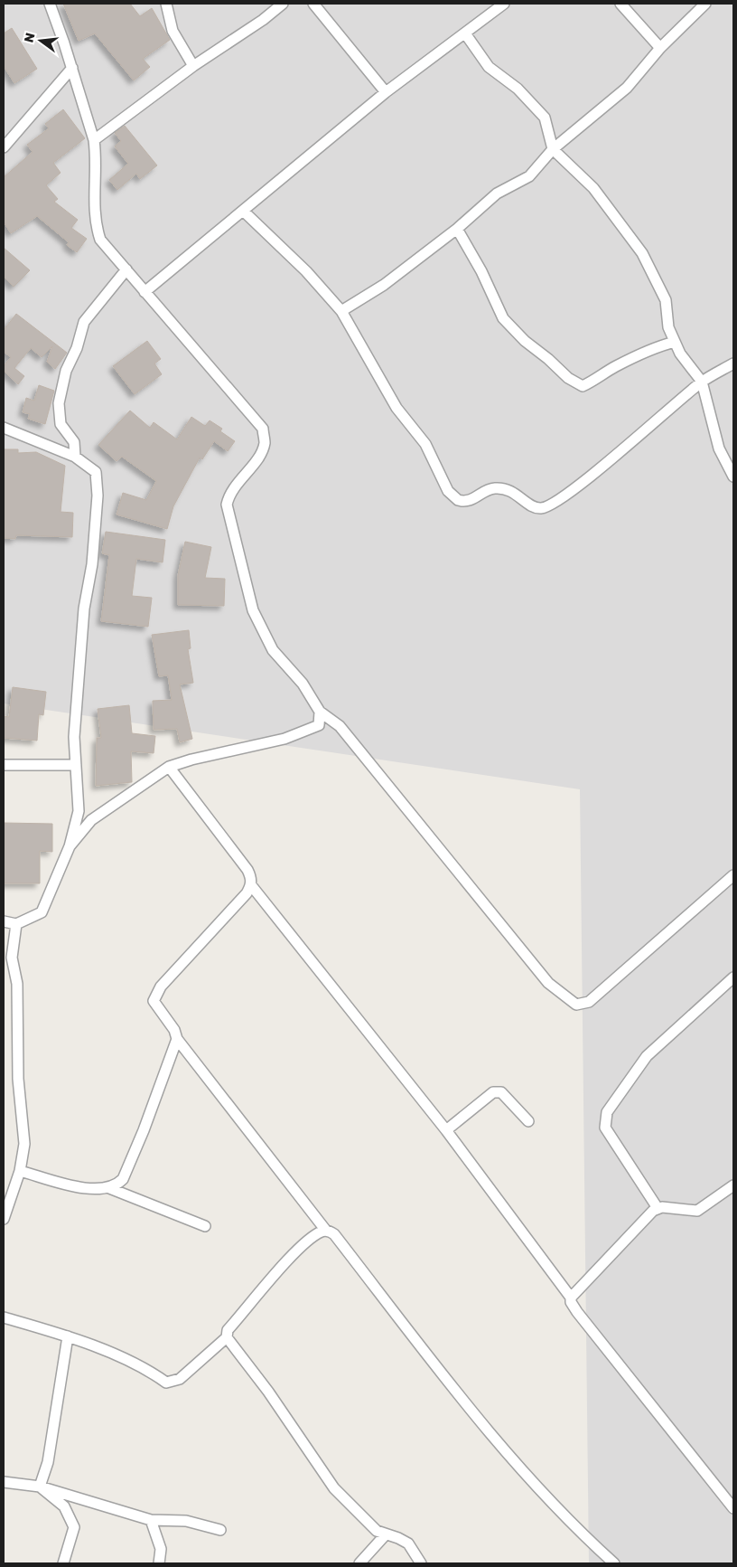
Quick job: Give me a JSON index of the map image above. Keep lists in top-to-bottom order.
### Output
{
  "north": "left"
}
